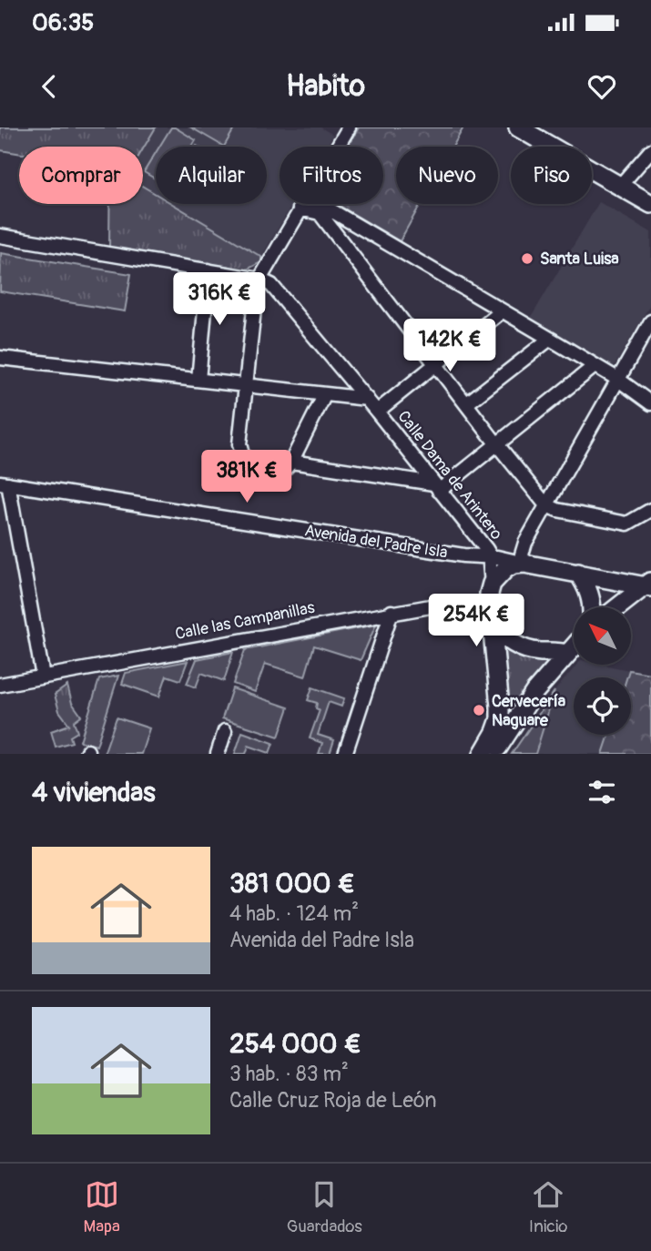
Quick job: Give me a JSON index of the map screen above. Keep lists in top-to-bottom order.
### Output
{
  "streets": {
    "main road": ["Avenida del Padre Isla"],
    "street": ["Calle Dama de Arintero", "Calle las Campanillas"]
  },
  "crossings": [
    ["Calle Dama de Arintero", "Avenida del Padre Isla"]
  ],
  "places": ["Santa Luisa", "Cervecería Naguare"],
  "north": "top left",
  "page": {
    "status": "06:35",
    "header": "Habito",
    "chip": [
      "Comprar",
      "Alquilar",
      "Filtros",
      "Nuevo",
      "Piso"
    ],
    "price": [
      "316K €",
      "142K €",
      "381K €",
      "254K €"
    ],
    "heading": "4 viviendas",
    "list": [
      {
        "name": "381 000 €",
        "note": "4 hab. · 124 m² · Avenida del Padre Isla"
      },
      {
        "name": "254 000 €",
        "note": "3 hab. · 83 m² · Calle Cruz Roja de León"
      }
    ],
    "tabs": ["Mapa", "Guardados", "Inicio"]
  }
}
